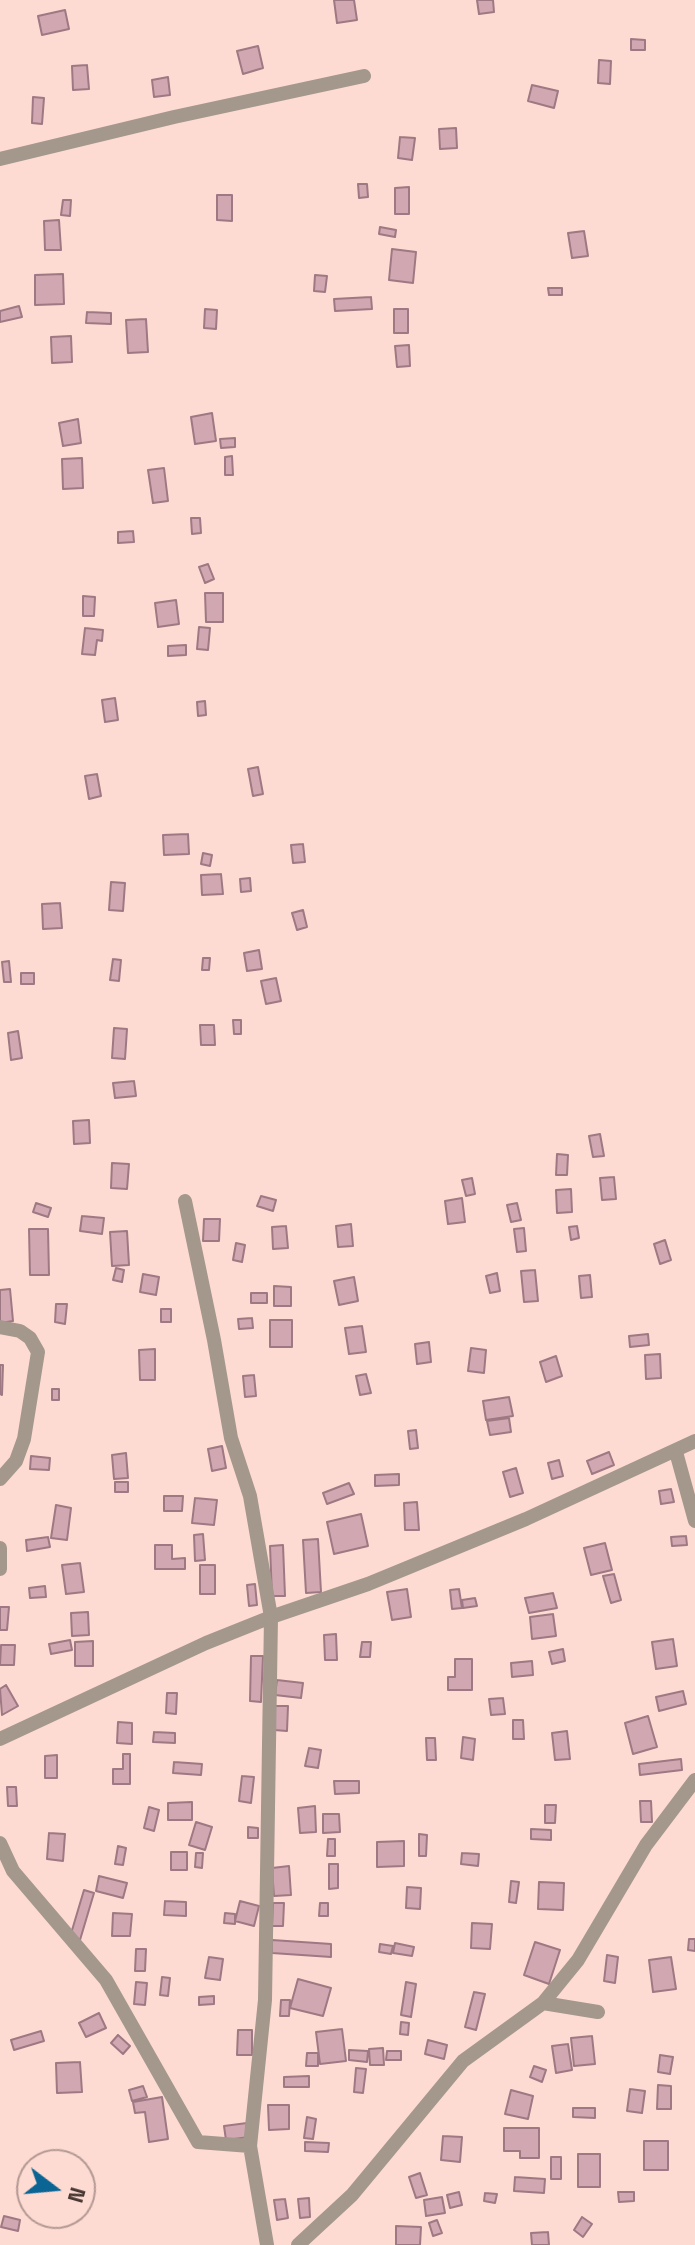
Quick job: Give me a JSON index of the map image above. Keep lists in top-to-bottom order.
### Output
{
  "north": "right"
}
